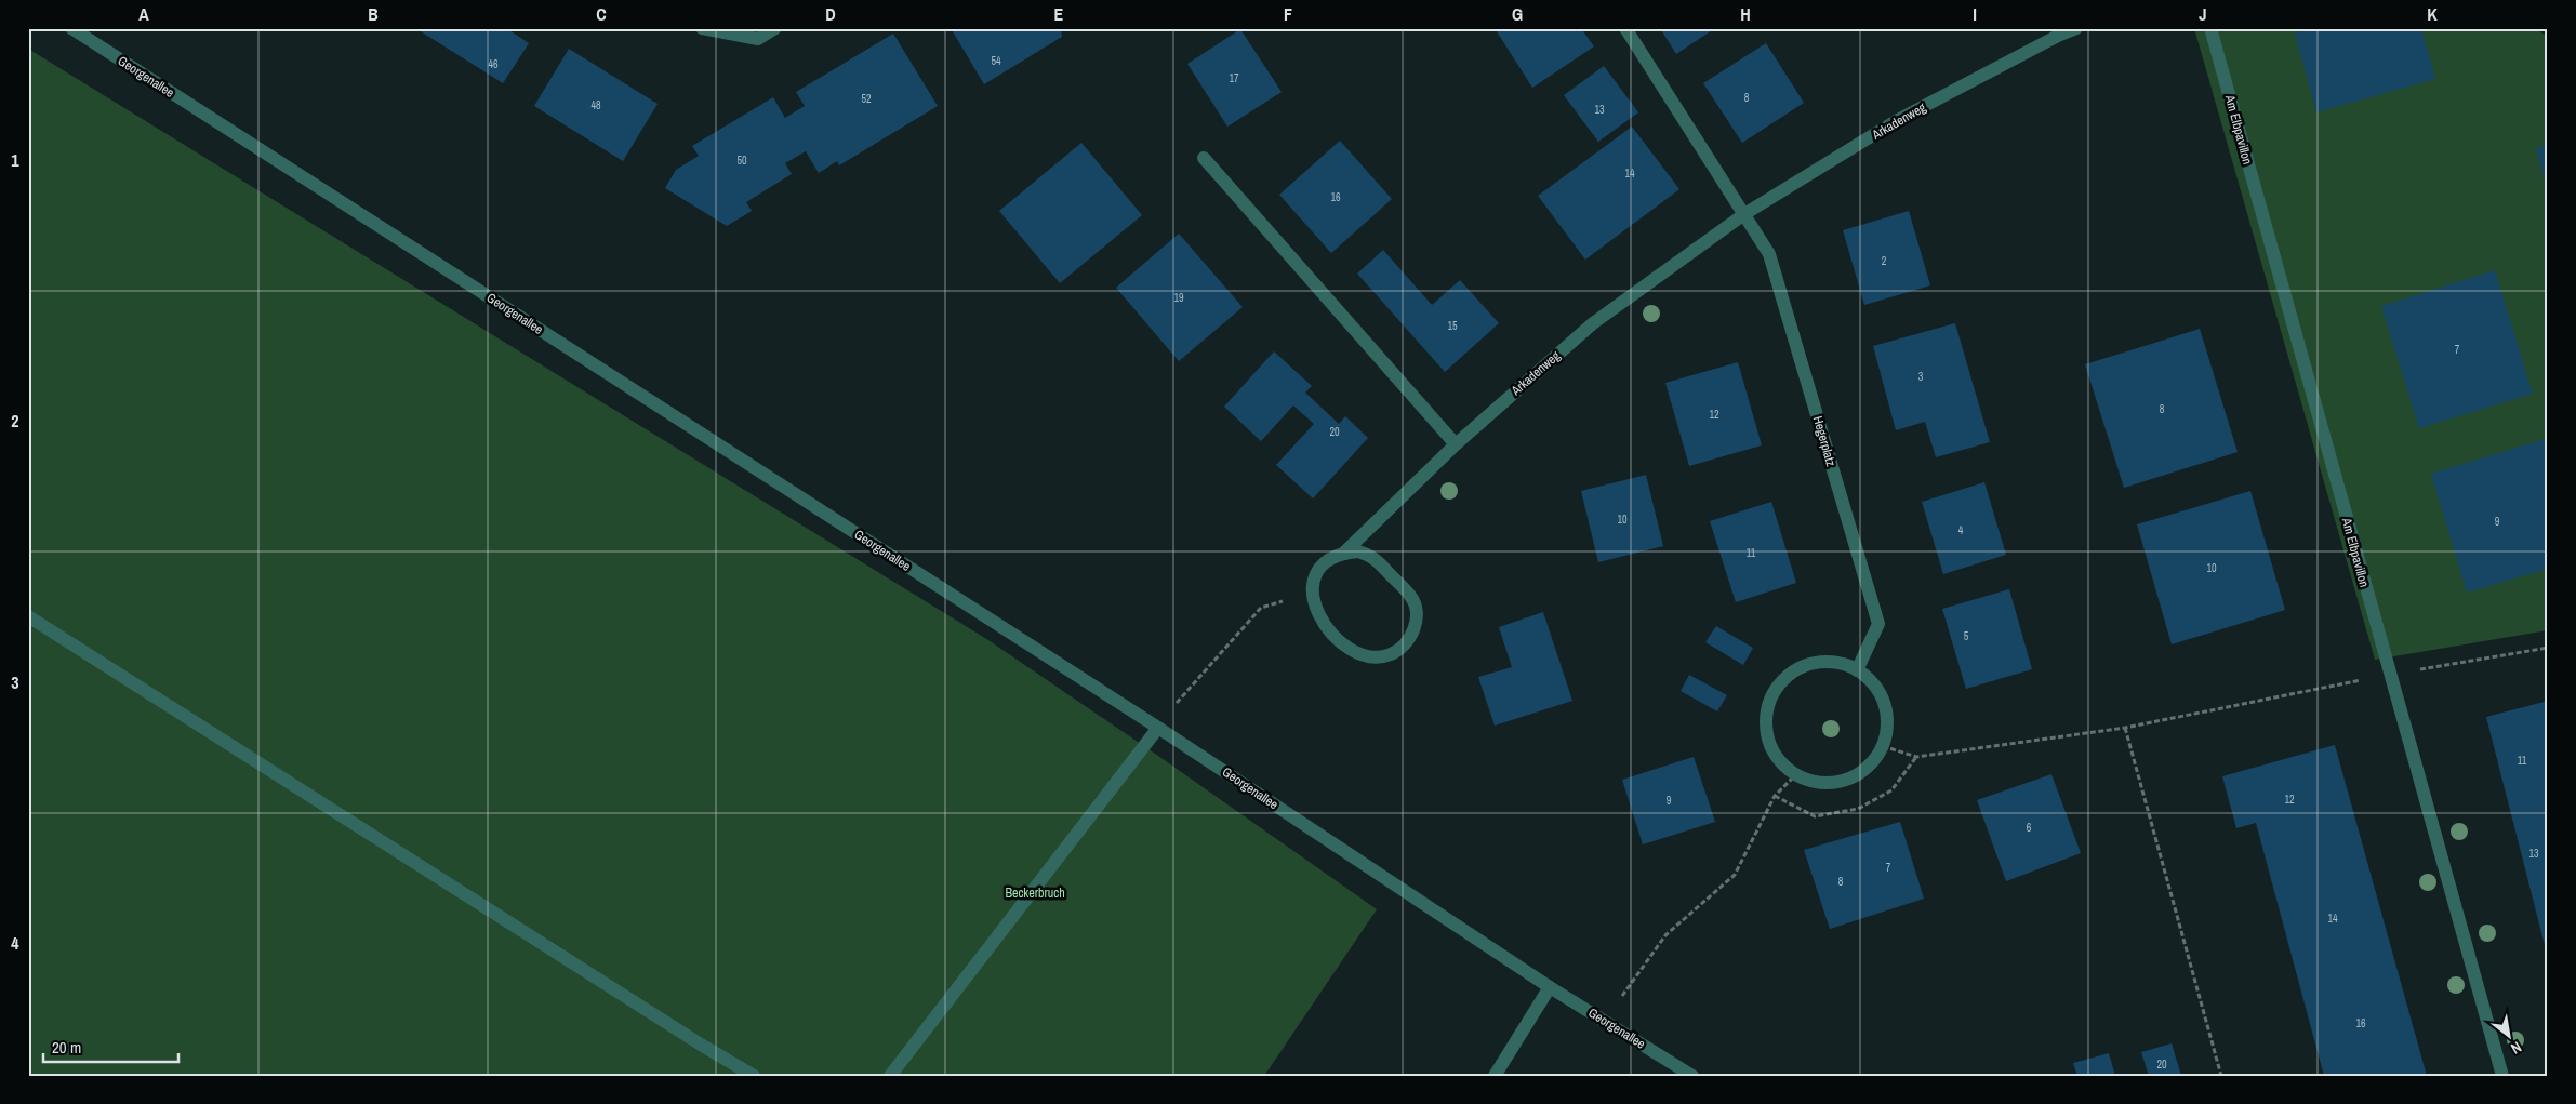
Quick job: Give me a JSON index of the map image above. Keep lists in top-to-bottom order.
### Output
{
  "streets": {
    "street": [
      "Georgenallee",
      "Arkadenweg",
      "Am Elbpavillon",
      "Hegerplatz"
    ]
  },
  "crossings": [
    ["Arkadenweg", "Hegerplatz"]
  ],
  "parks": ["Beckerbruch"],
  "house_numbers": [
    "54",
    "46",
    "17",
    "8",
    "52",
    "48",
    "13",
    "50",
    "14",
    "16",
    "2",
    "19",
    "15",
    "7",
    "3",
    "8",
    "12",
    "20",
    "10",
    "9",
    "4",
    "11",
    "10",
    "5",
    "11",
    "12",
    "9",
    "6",
    "13",
    "7",
    "8",
    "14",
    "16",
    "20"
  ],
  "scale_bar": "20 m",
  "north": "bottom right",
  "grid": {
    "columns": [
      "A",
      "B",
      "C",
      "D",
      "E",
      "F",
      "G",
      "H",
      "I",
      "J",
      "K"
    ],
    "rows": [
      "1",
      "2",
      "3",
      "4"
    ]
  }
}
